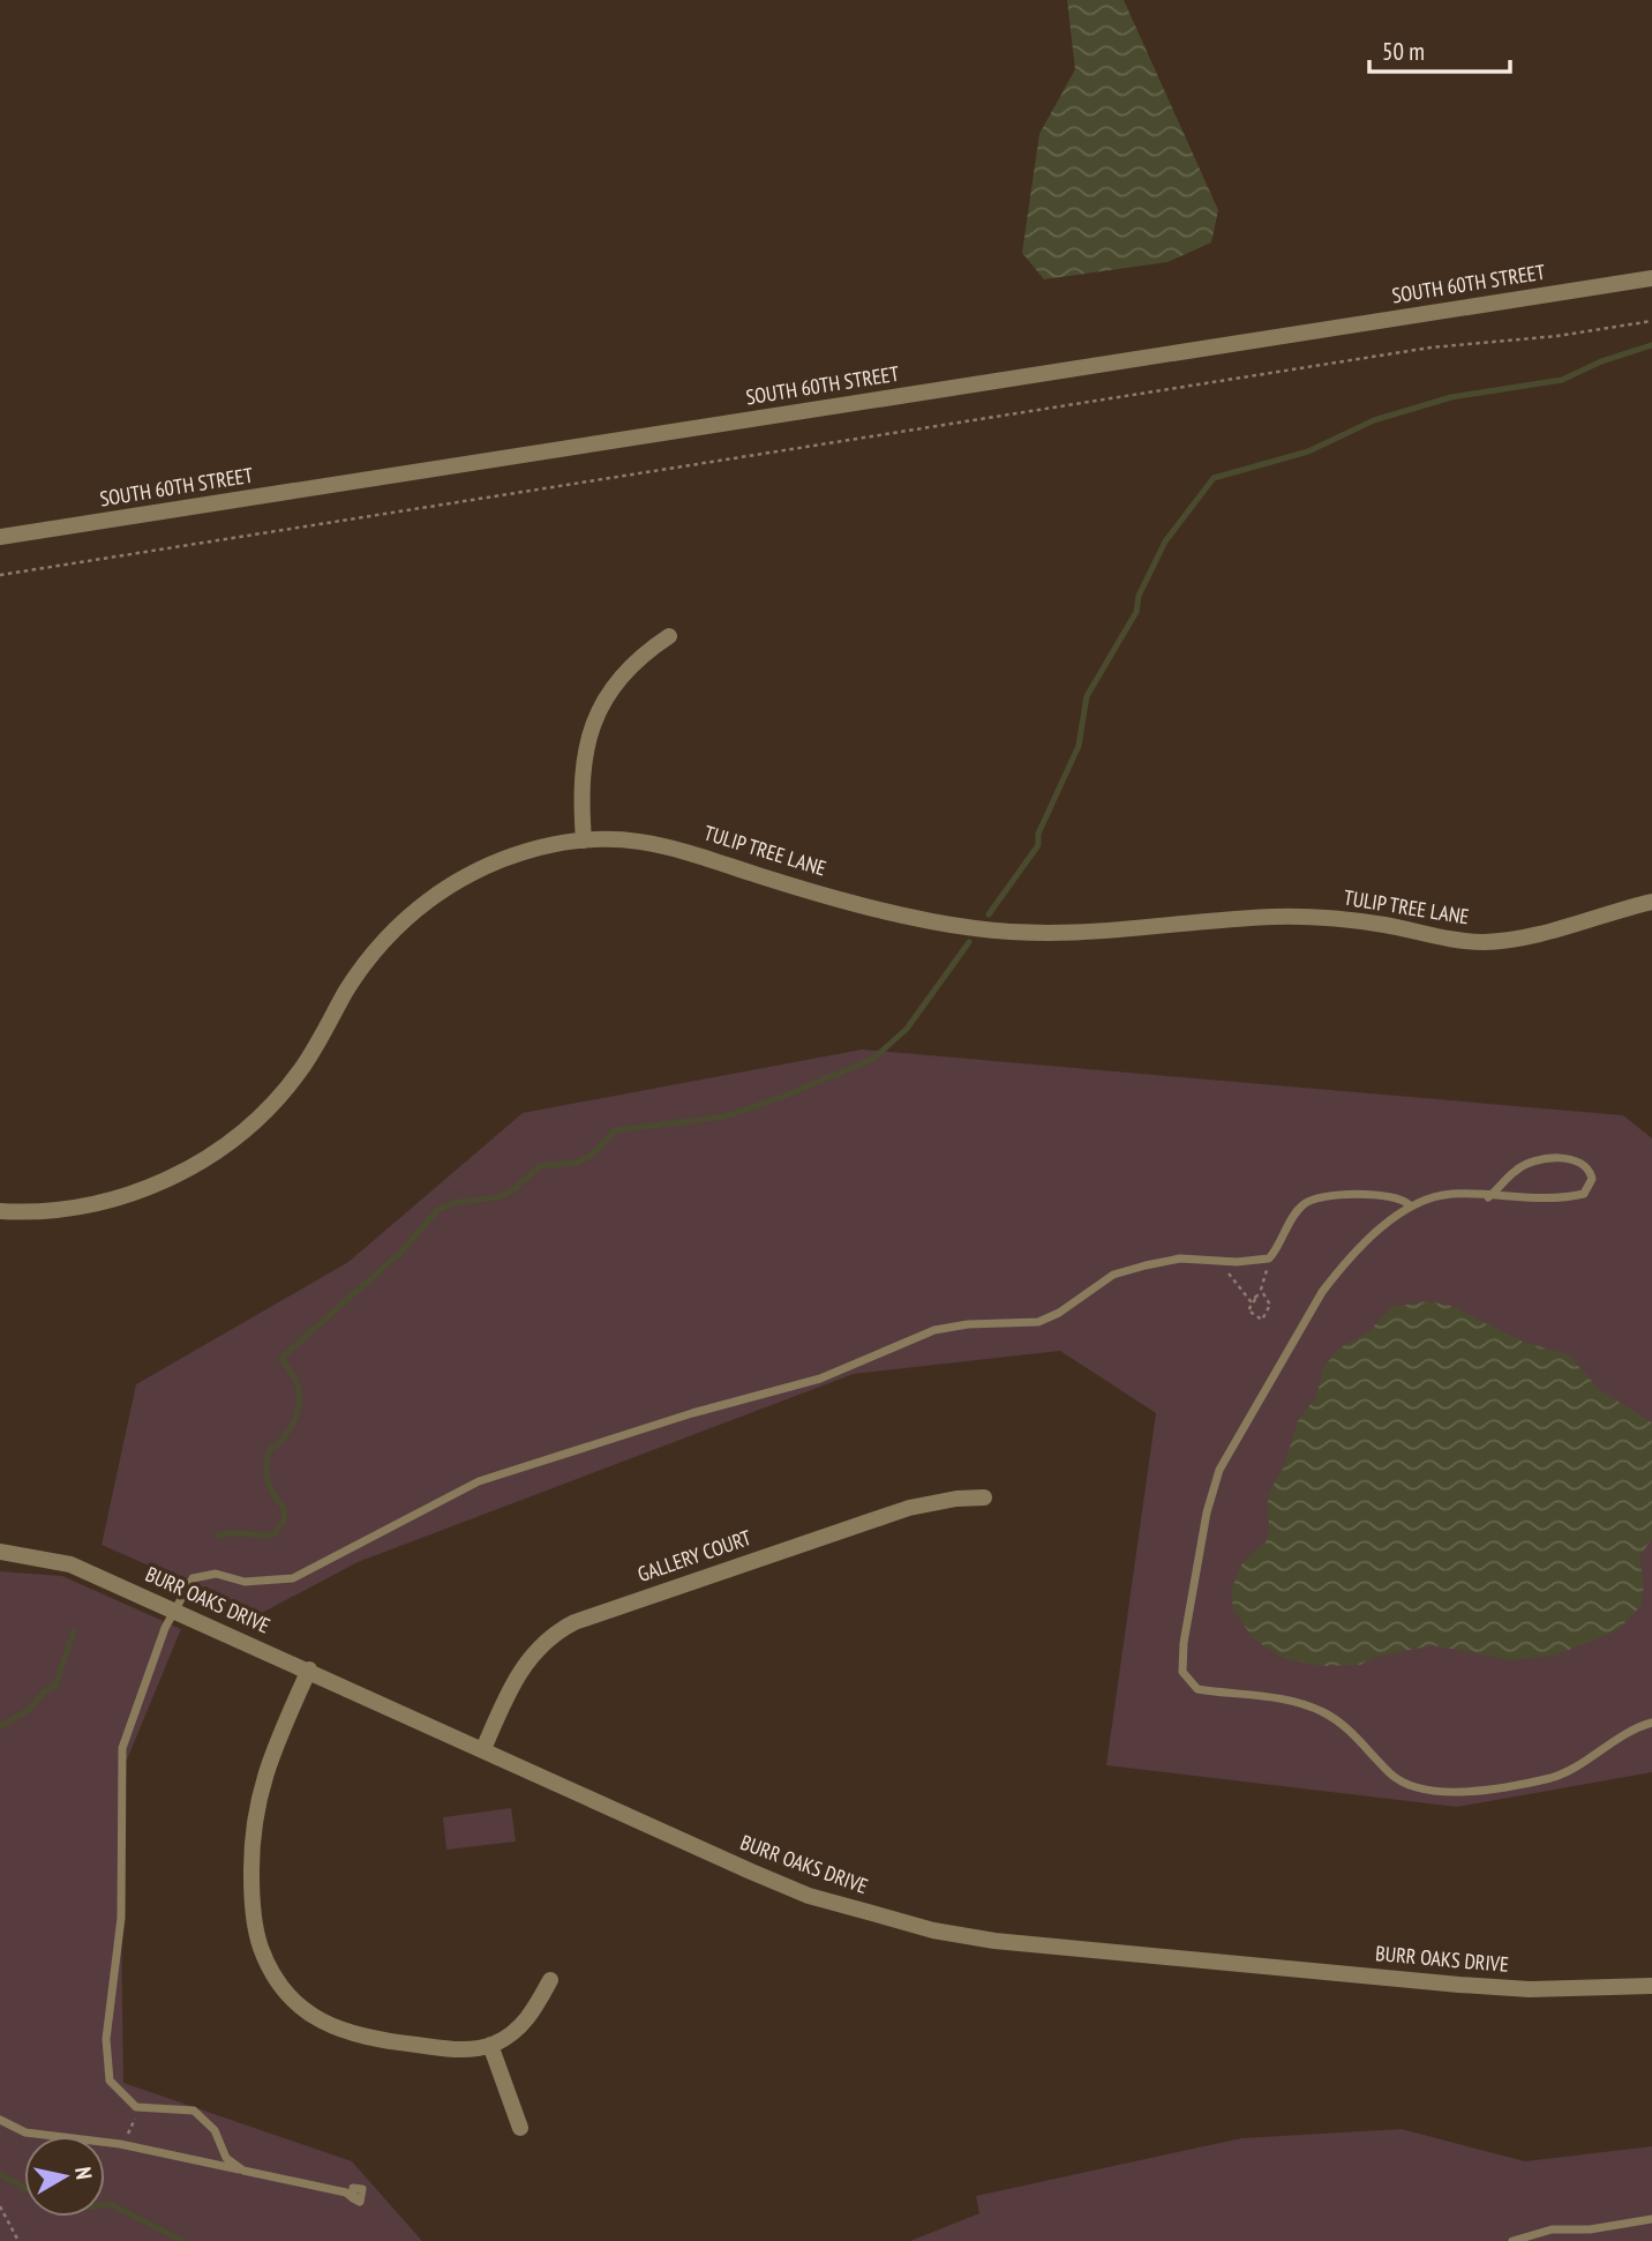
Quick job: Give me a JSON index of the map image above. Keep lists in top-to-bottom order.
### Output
{
  "streets": {
    "street": [
      "SOUTH 60TH STREET",
      "TULIP TREE LANE",
      "GALLERY COURT",
      "BURR OAKS DRIVE"
    ]
  },
  "crossings": [
    ["GALLERY COURT", "BURR OAKS DRIVE"]
  ],
  "scale_bar": "50 m",
  "north": "right"
}
